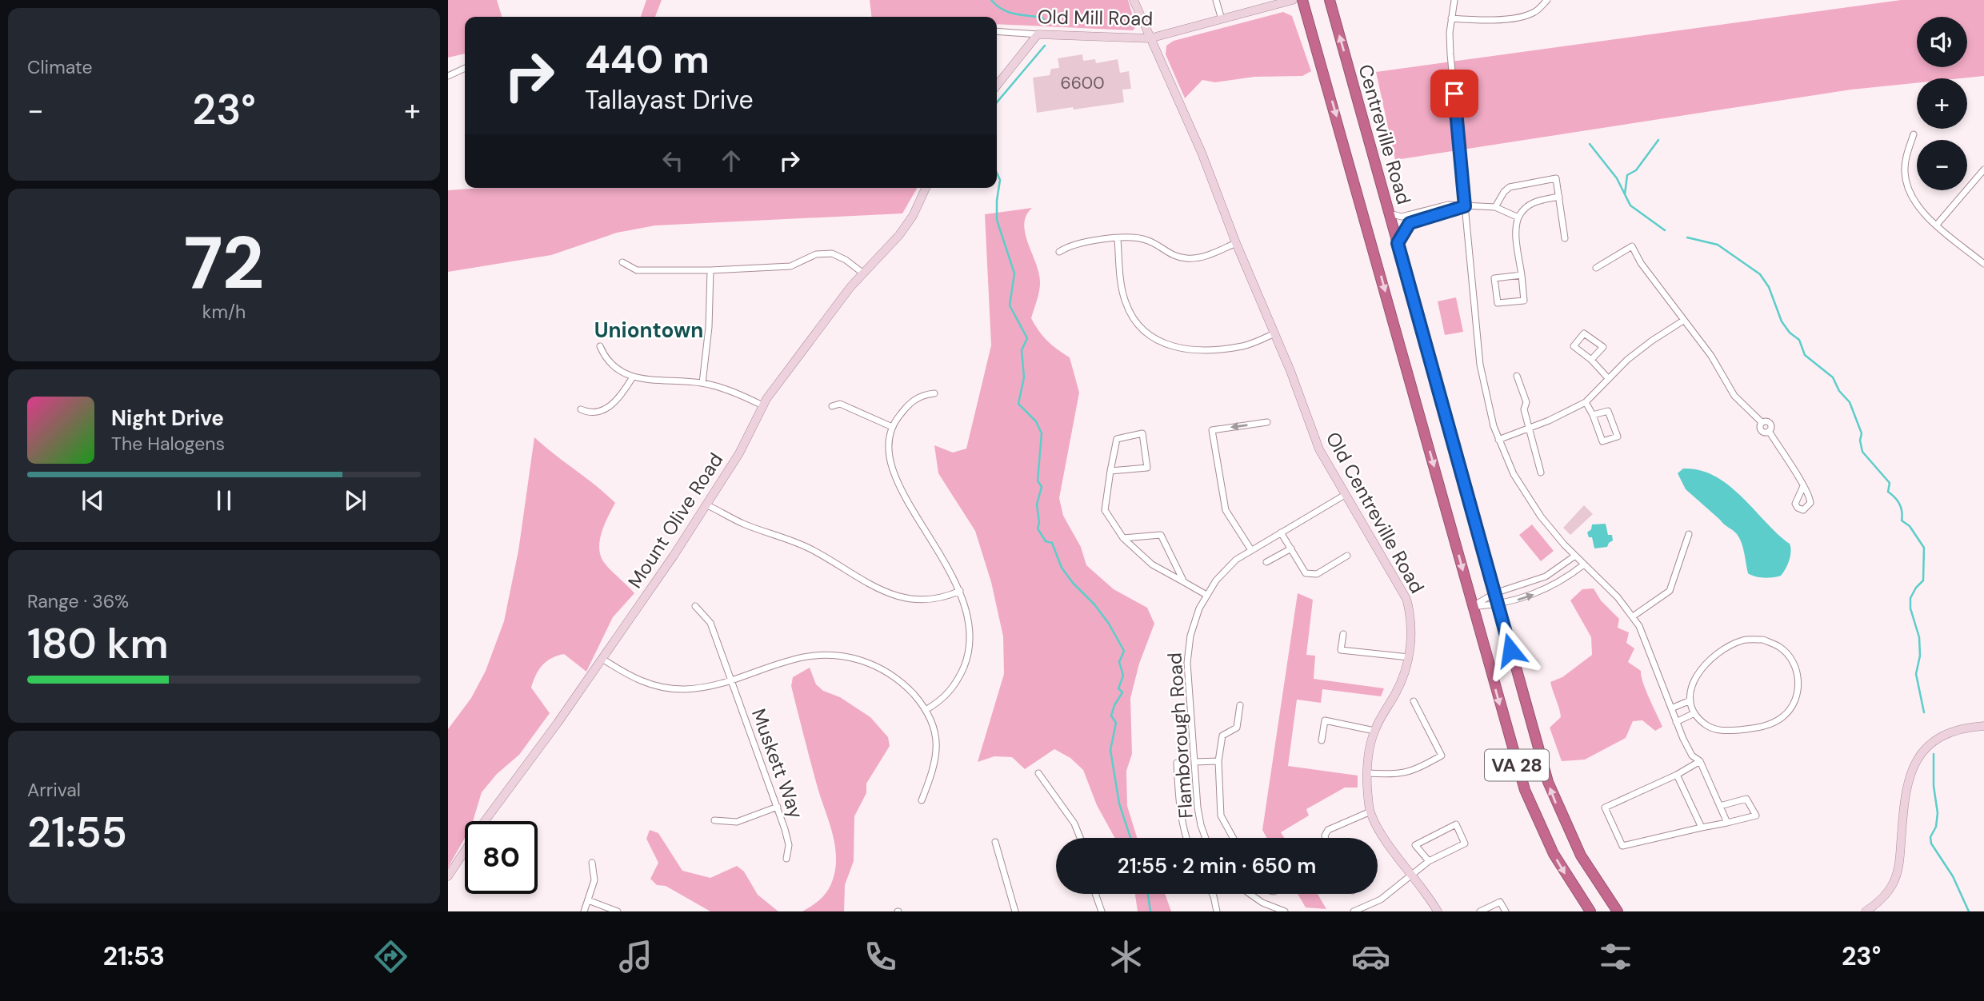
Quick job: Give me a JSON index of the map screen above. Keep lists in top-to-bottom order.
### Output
{
  "streets": {
    "highway": ["Centreville Road", "VA 28"],
    "street": [
      "Old Mill Road",
      "Old Centreville Road",
      "Mount Olive Road",
      "Flamborough Road",
      "Muskett Way"
    ]
  },
  "crossings": [
    ["Old Mill Road", "Old Centreville Road"],
    ["Old Centreville Road", "Flamborough Road"]
  ],
  "districts": ["Uniontown"],
  "house_numbers": ["6600"],
  "page": {
    "tile": [
      "Climate",
      ["72", "km/h"],
      ["Range · 36%", "180 km"],
      ["Arrival", "21:55"]
    ],
    "map_buttons": ["+", "−"],
    "turn": ["440 m", "Tallayast Drive"],
    "heat": ["−", "23°", "+"],
    "song": ["Night Drive", "The Halogens"],
    "limit": "80",
    "trip": "21:55 · 2 min · 650 m",
    "tabs": ["21:53", "23°"]
  }
}
